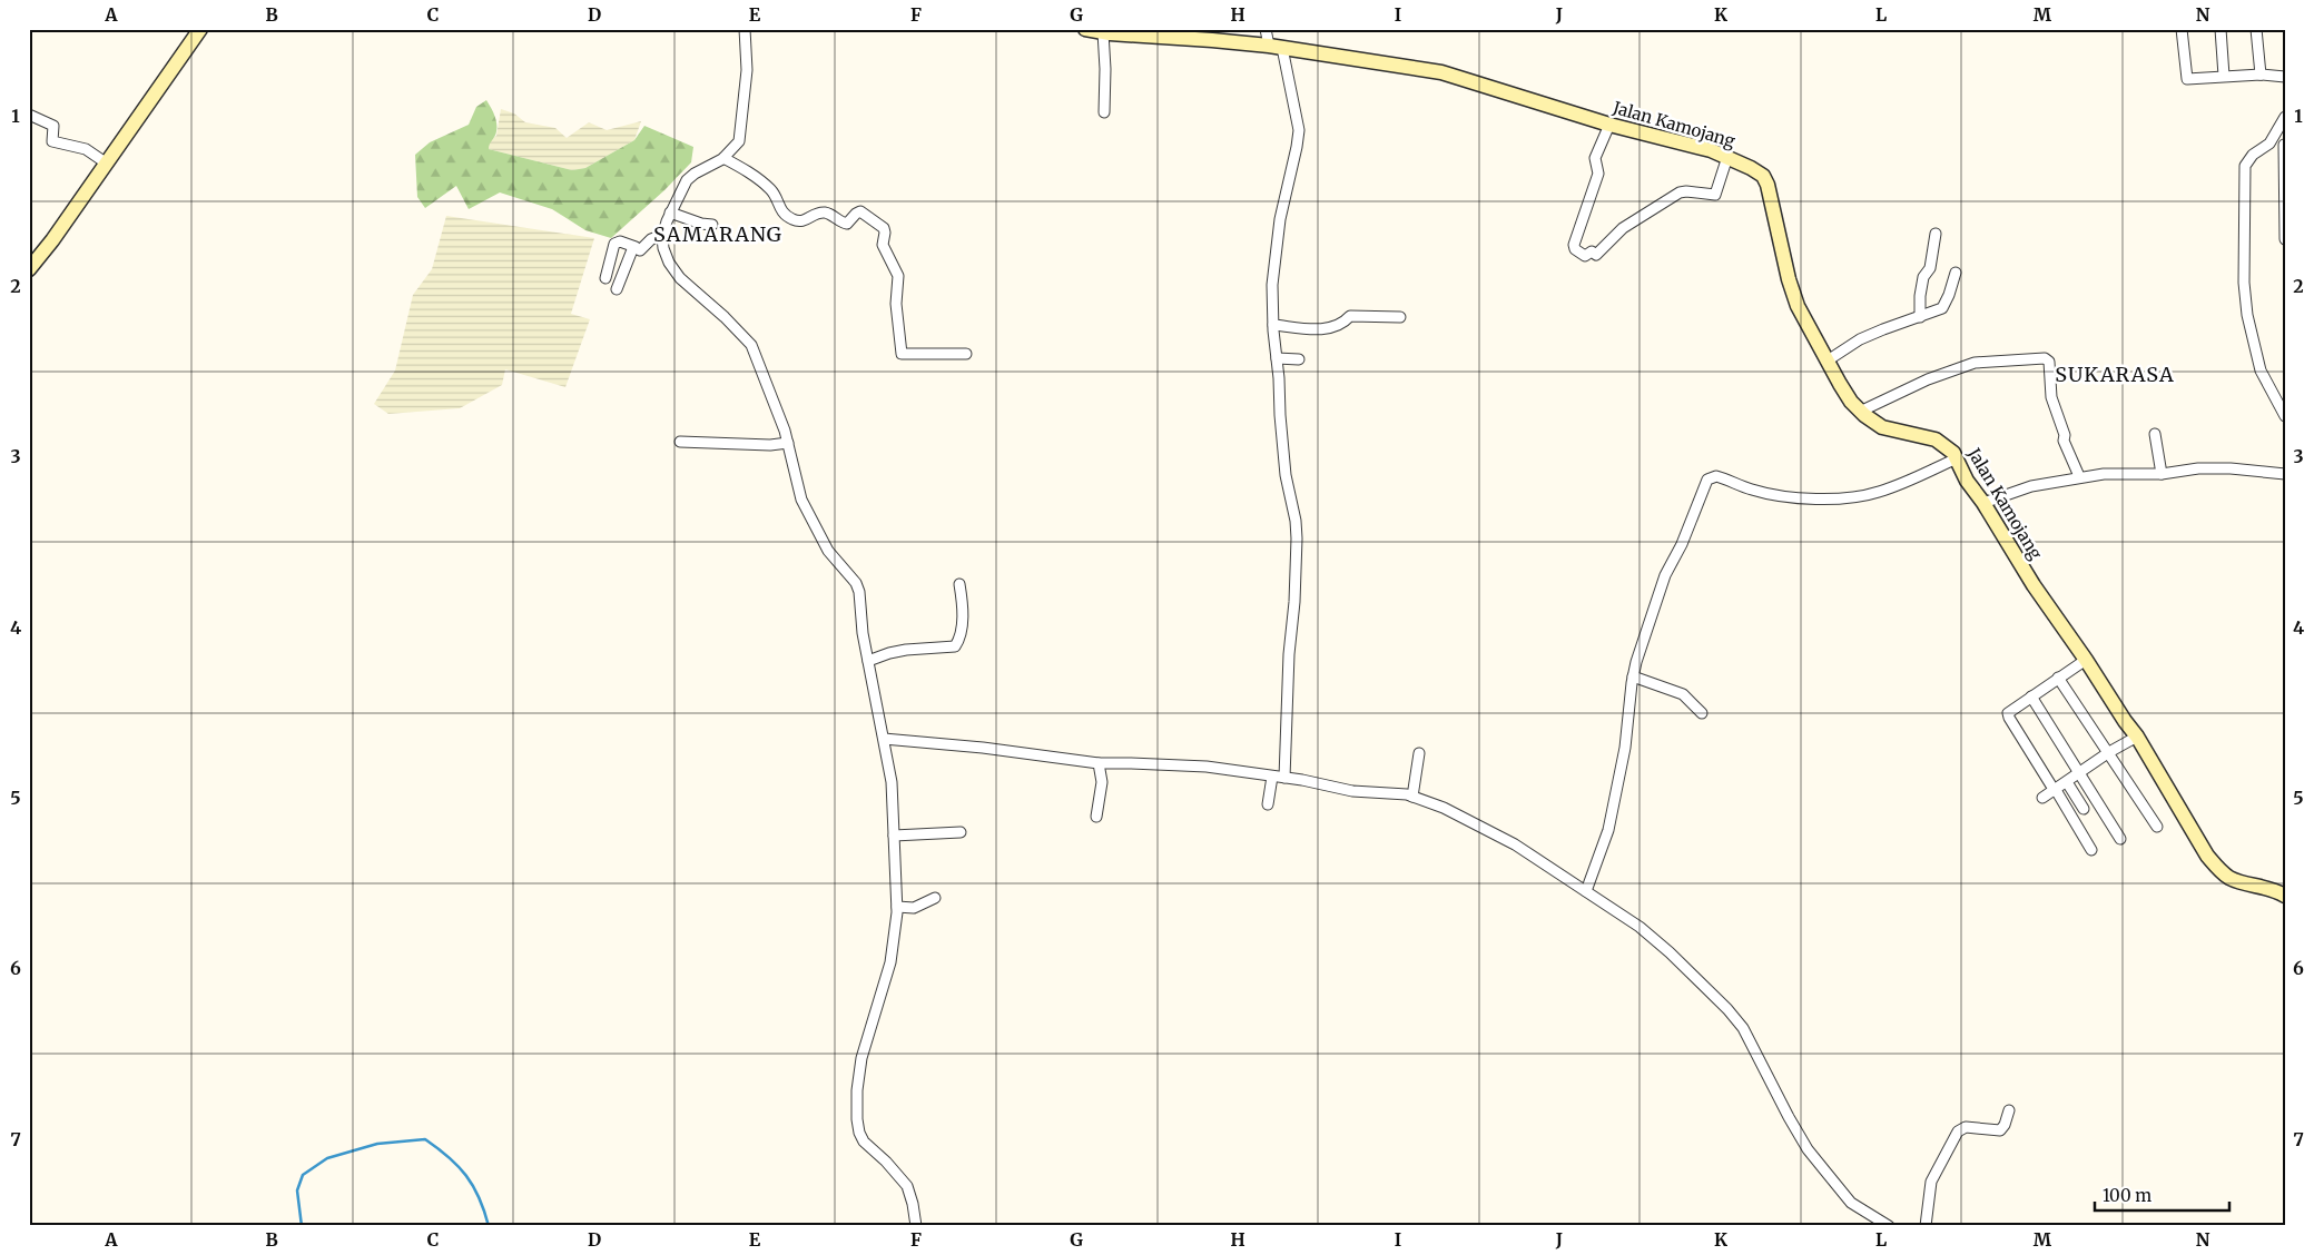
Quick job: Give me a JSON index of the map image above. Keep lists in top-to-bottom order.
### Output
{
  "streets": {
    "main road": ["Jalan Kamojang"]
  },
  "districts": ["SAMARANG", "SUKARASA"],
  "scale_bar": "100 m",
  "grid": {
    "columns": [
      "A",
      "B",
      "C",
      "D",
      "E",
      "F",
      "G",
      "H",
      "I",
      "J",
      "K",
      "L",
      "M",
      "N"
    ],
    "rows": [
      "1",
      "2",
      "3",
      "4",
      "5",
      "6",
      "7"
    ]
  }
}
